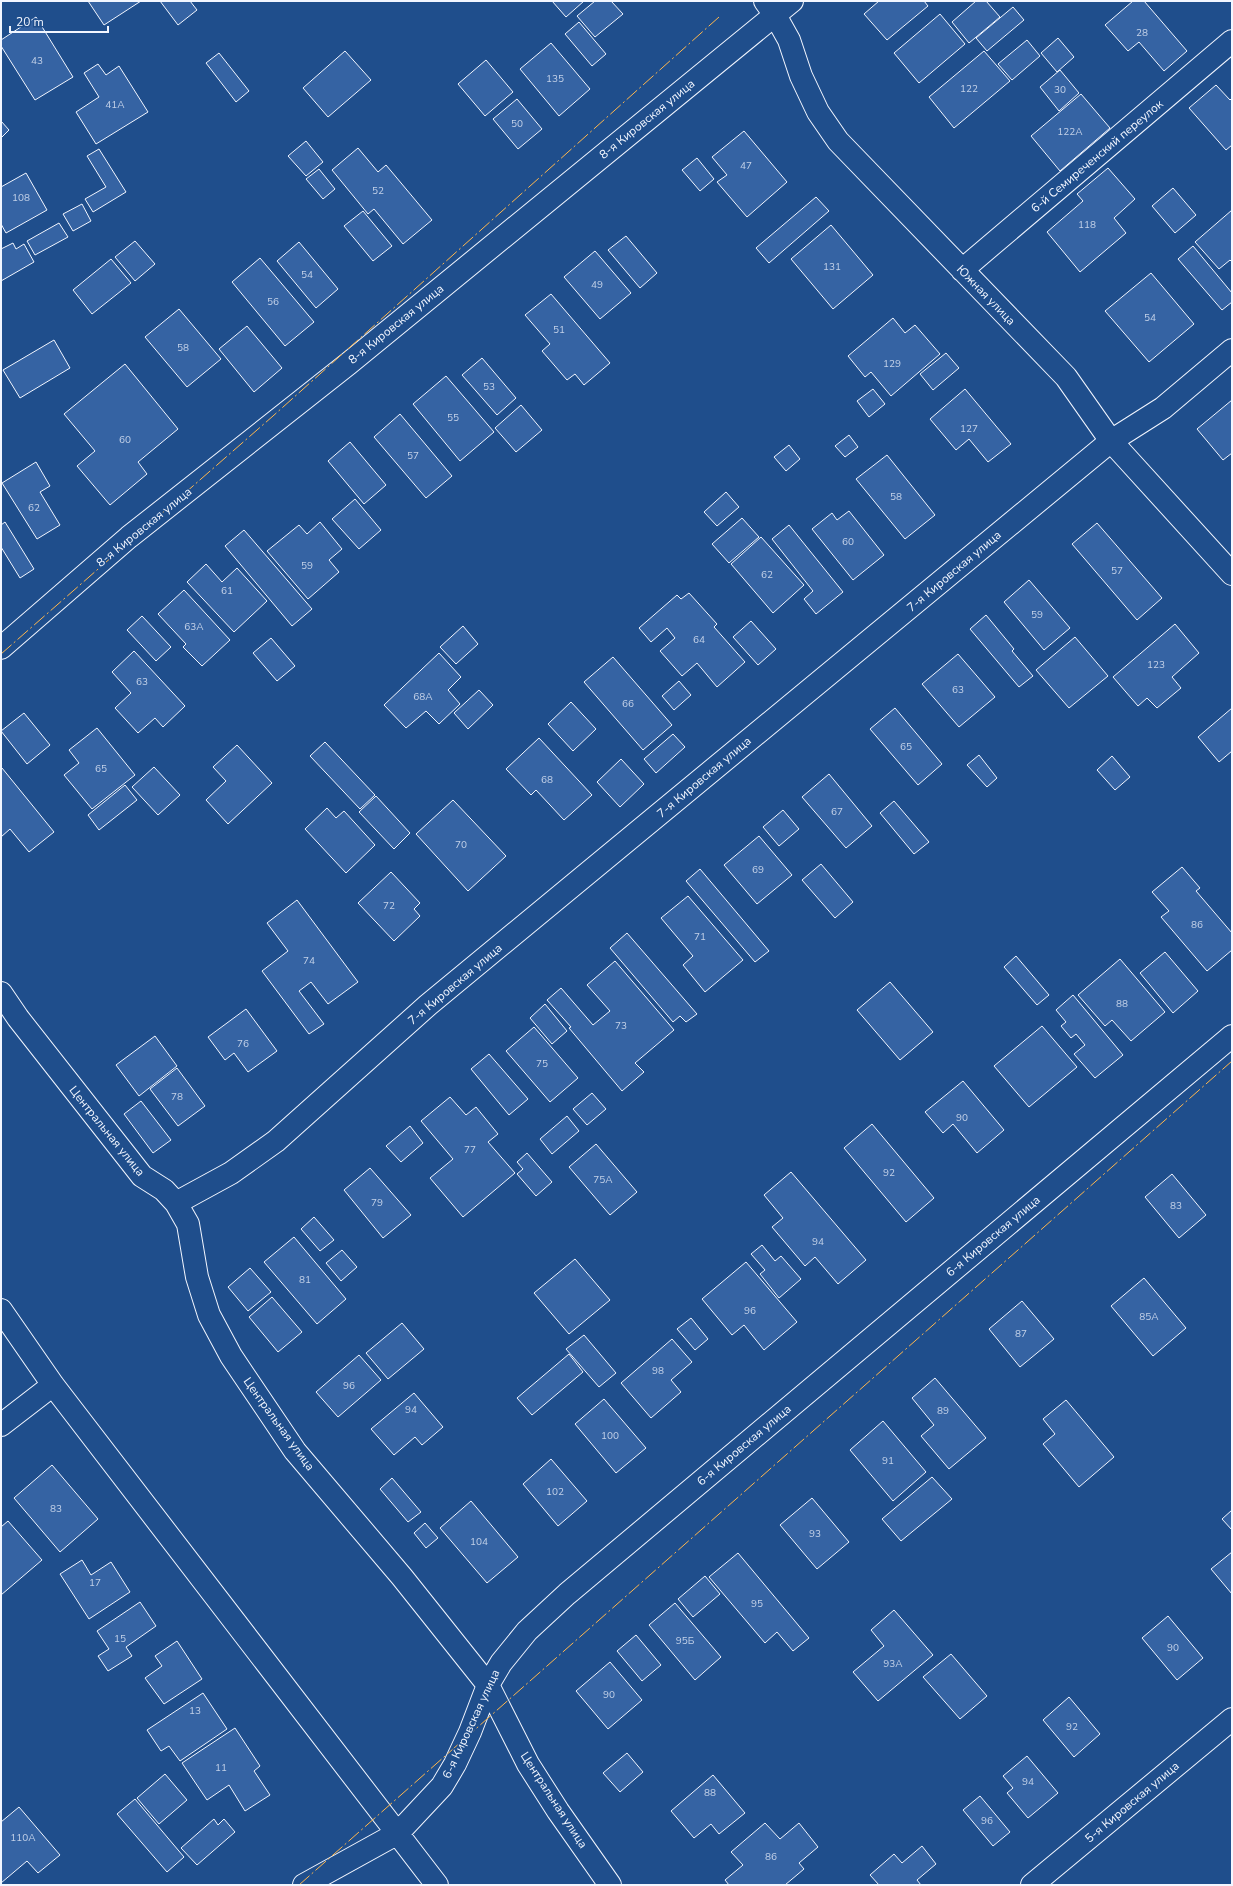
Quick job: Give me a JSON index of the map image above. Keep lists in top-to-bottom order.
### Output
{
  "streets": {
    "street": [
      "8-я Кировская улица",
      "6-й Семиреченский переулок",
      "Южная улица",
      "7-я Кировская улица",
      "Центральная улица",
      "6-я Кировская улица",
      "5-я Кировская улица"
    ]
  },
  "crossings": [
    ["8-я Кировская улица", "Южная улица"],
    ["6-й Семиреченский переулок", "Южная улица"],
    ["Южная улица", "7-я Кировская улица"],
    ["7-я Кировская улица", "Центральная улица"],
    ["Центральная улица", "6-я Кировская улица"]
  ],
  "house_numbers": [
    "28",
    "43",
    "135",
    "122",
    "30",
    "41А",
    "50",
    "122А",
    "47",
    "52",
    "108",
    "118",
    "131",
    "54",
    "49",
    "56",
    "54",
    "51",
    "58",
    "129",
    "53",
    "55",
    "127",
    "60",
    "57",
    "58",
    "62",
    "60",
    "59",
    "57",
    "62",
    "61",
    "59",
    "63А",
    "64",
    "123",
    "63",
    "63",
    "68А",
    "66",
    "65",
    "65",
    "68",
    "67",
    "70",
    "69",
    "72",
    "86",
    "71",
    "74",
    "88",
    "73",
    "76",
    "75",
    "78",
    "90",
    "77",
    "92",
    "75А",
    "79",
    "83",
    "94",
    "81",
    "96",
    "85А",
    "87",
    "98",
    "96",
    "94",
    "89",
    "100",
    "91",
    "102",
    "83",
    "93",
    "104",
    "17",
    "95",
    "15",
    "95Б",
    "90",
    "93А",
    "90",
    "13",
    "92",
    "11",
    "94",
    "88",
    "96",
    "110А",
    "86"
  ],
  "scale_bar": "20 m"
}
